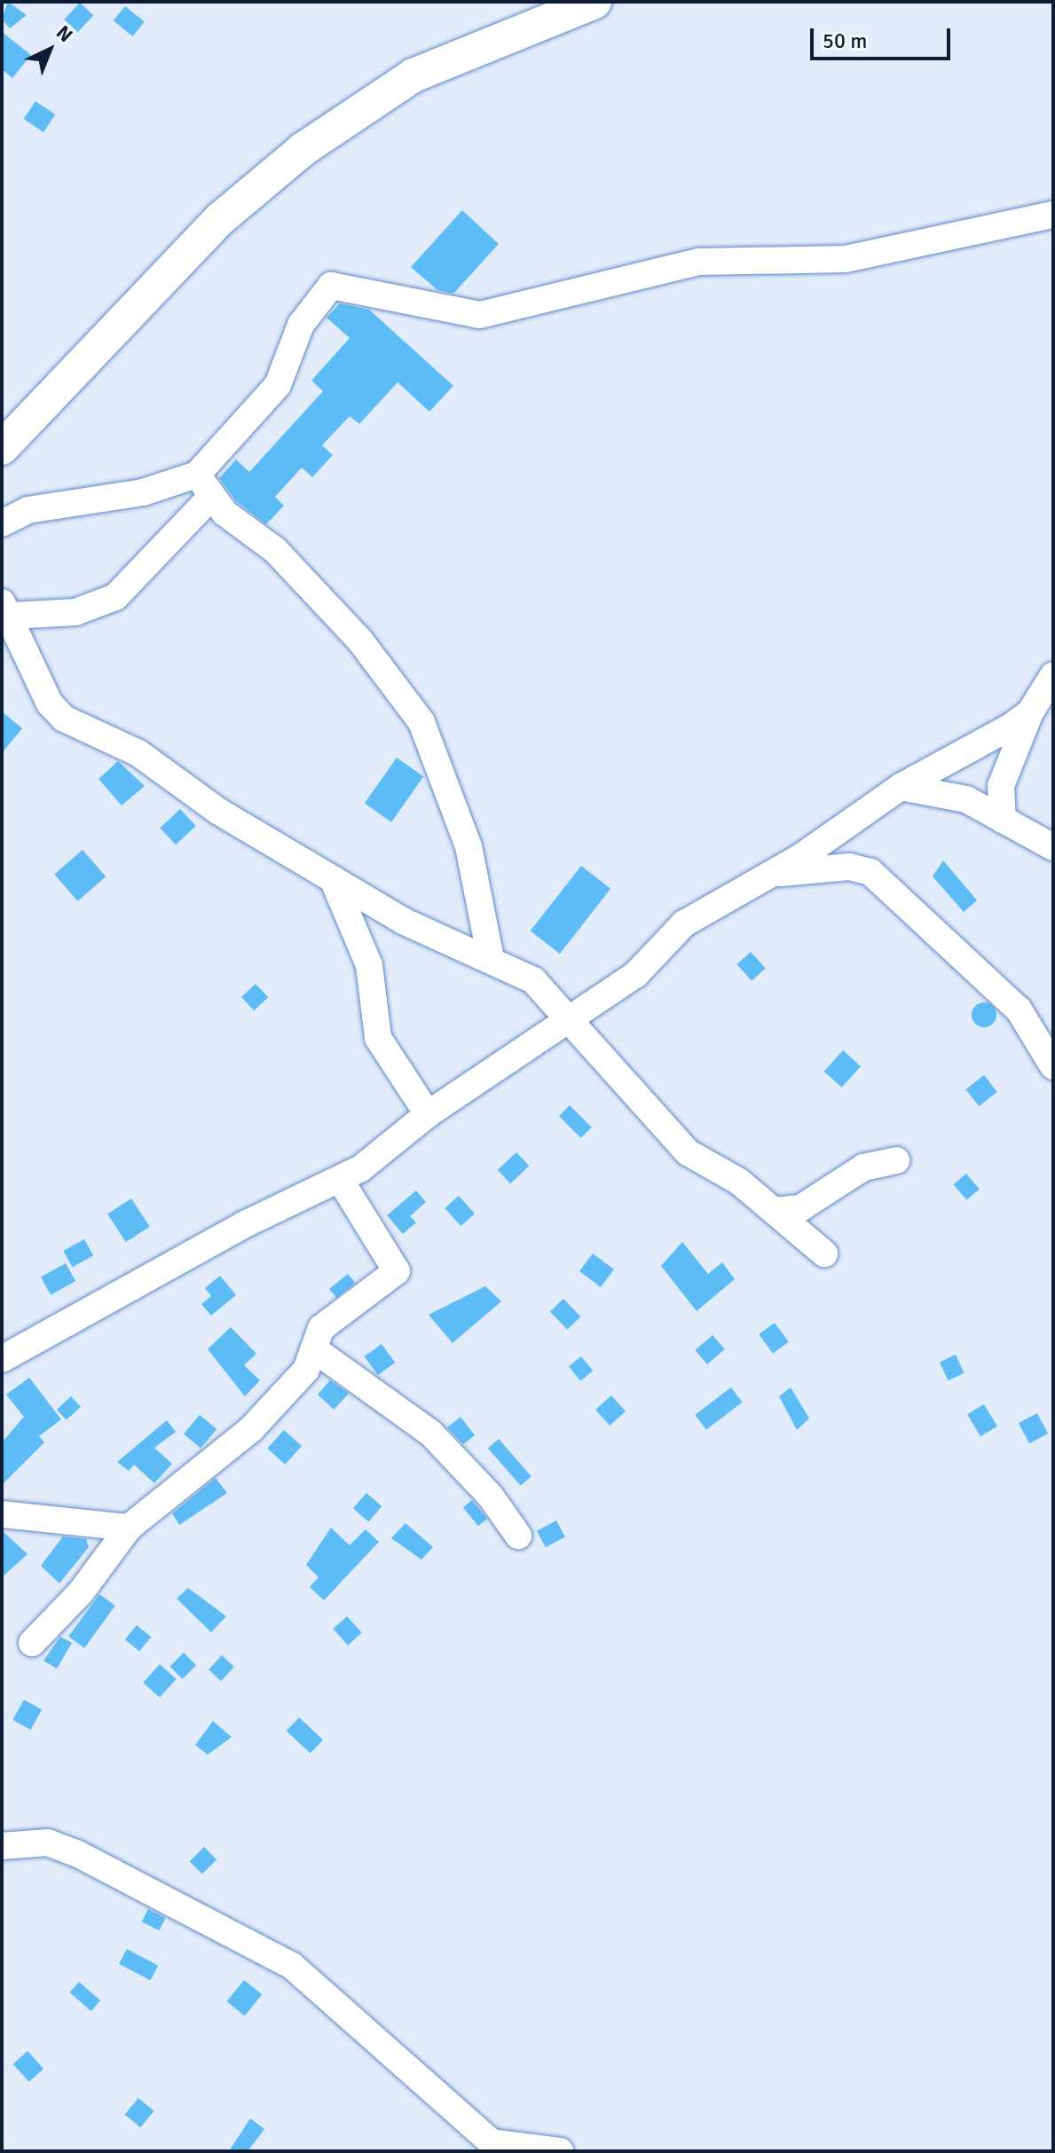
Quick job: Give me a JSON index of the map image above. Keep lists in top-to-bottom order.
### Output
{
  "scale_bar": "50 m",
  "north": "top right"
}
